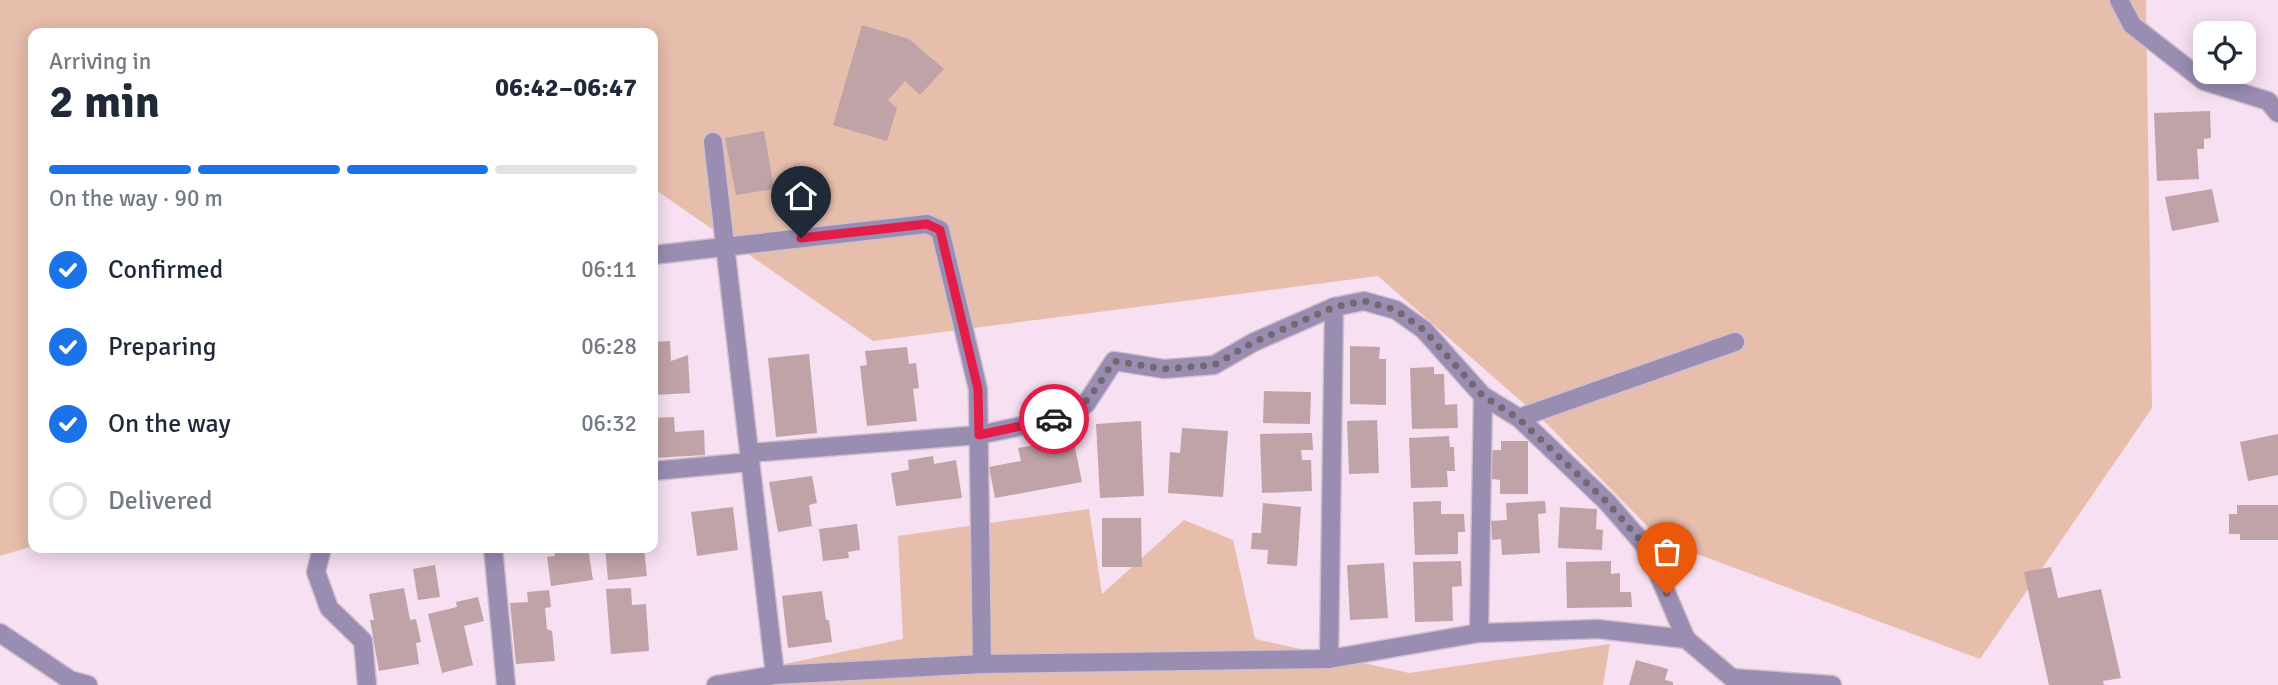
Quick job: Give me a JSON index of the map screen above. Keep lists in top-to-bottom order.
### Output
{
  "page": {
    "heading": ["2 min", "Arriving in", "06:42–06:47"],
    "bar": "On the way · 90 m",
    "list": [
      ["Confirmed", "06:11"],
      ["Preparing", "06:28"],
      ["On the way", "06:32"],
      "Delivered"
    ]
  }
}
